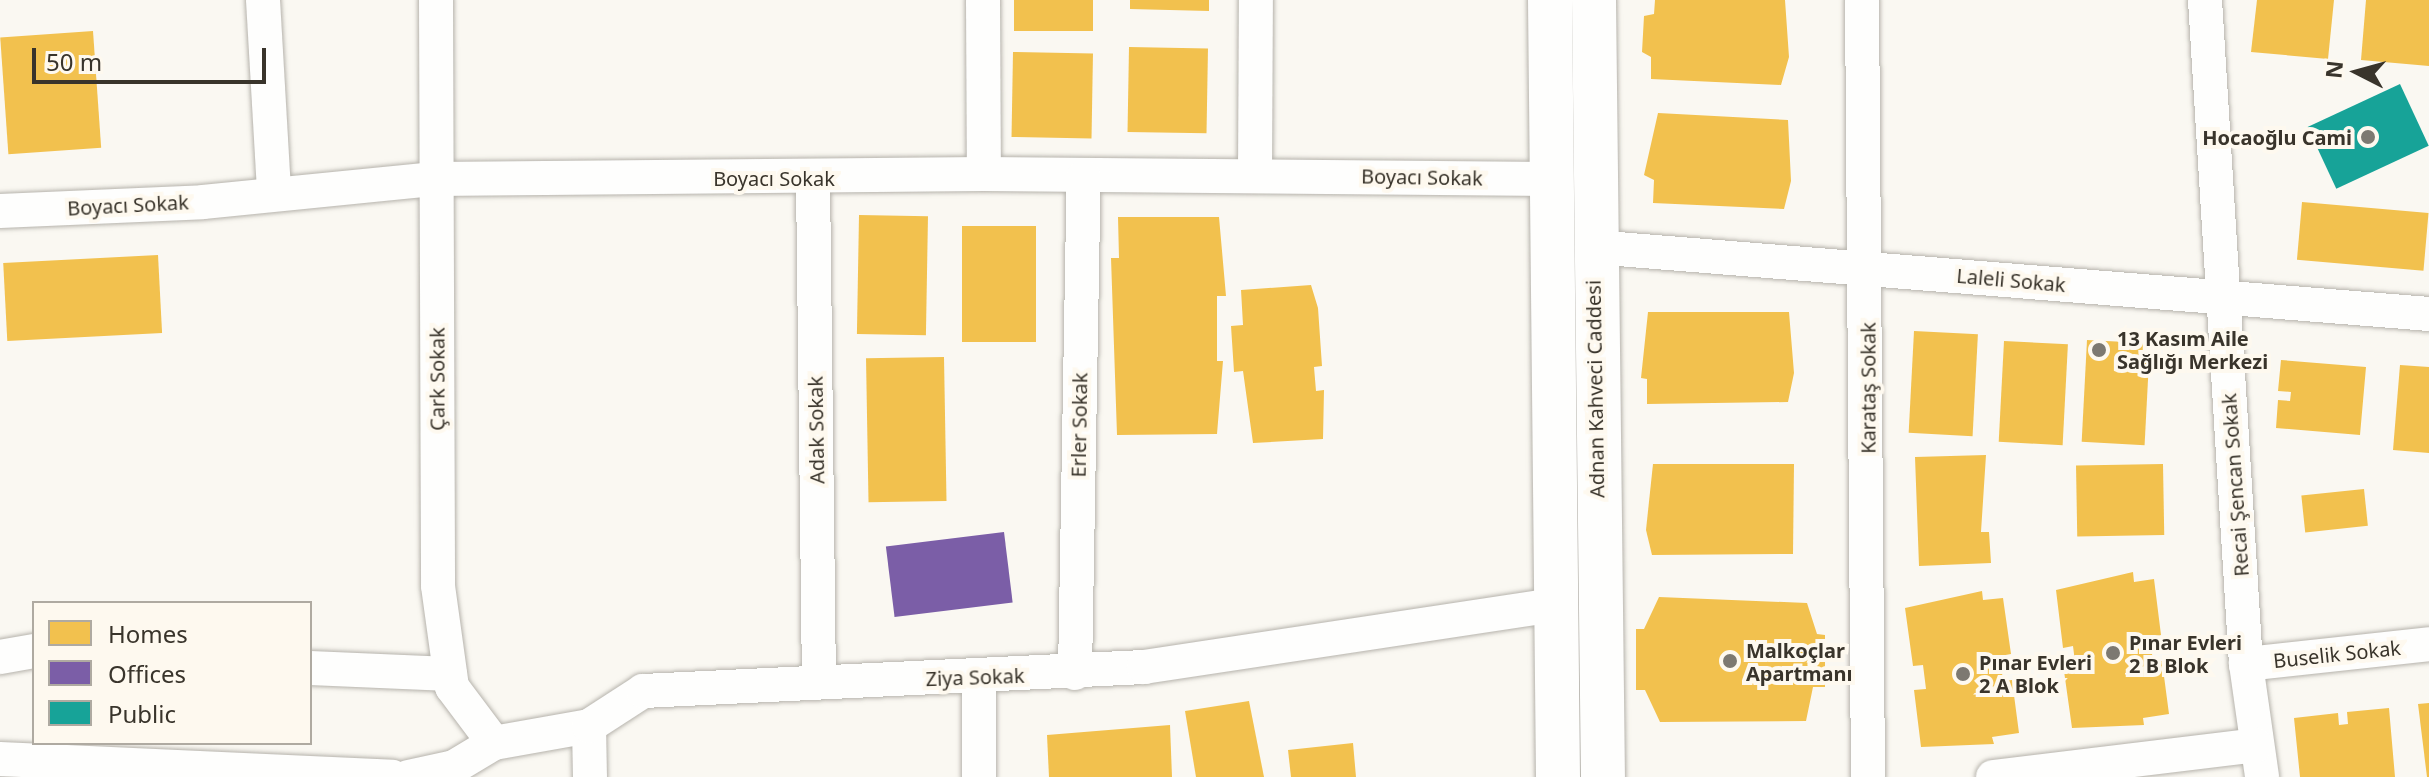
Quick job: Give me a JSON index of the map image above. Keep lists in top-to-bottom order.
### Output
{
  "streets": {
    "main road": ["Adnan Kahveci Caddesi"],
    "street": [
      "Boyacı Sokak",
      "Laleli Sokak",
      "Çark Sokak",
      "Karataş Sokak",
      "Erler Sokak",
      "Adak Sokak",
      "Recai Şencan Sokak",
      "Buselik Sokak",
      "Ziya Sokak"
    ]
  },
  "crossings": [
    ["Boyacı Sokak", "Çark Sokak"],
    ["Boyacı Sokak", "Adnan Kahveci Caddesi"],
    ["Boyacı Sokak", "Erler Sokak"],
    ["Boyacı Sokak", "Adak Sokak"],
    ["Laleli Sokak", "Karataş Sokak"],
    ["Laleli Sokak", "Adnan Kahveci Caddesi"],
    ["Laleli Sokak", "Recai Şencan Sokak"],
    ["Çark Sokak", "Ziya Sokak"],
    ["Adnan Kahveci Caddesi", "Ziya Sokak"],
    ["Erler Sokak", "Ziya Sokak"],
    ["Adak Sokak", "Ziya Sokak"],
    ["Recai Şencan Sokak", "Buselik Sokak"]
  ],
  "places": [
    "Hocaoğlu Cami",
    "13 Kasım Aile Sağlığı Merkezi",
    "Pınar Evleri 2 B Blok",
    "Malkoçlar Apartmanı",
    "Pınar Evleri 2 A Blok"
  ],
  "legend": ["Homes", "Offices", "Public"],
  "scale_bar": "50 m",
  "north": "left"
}
